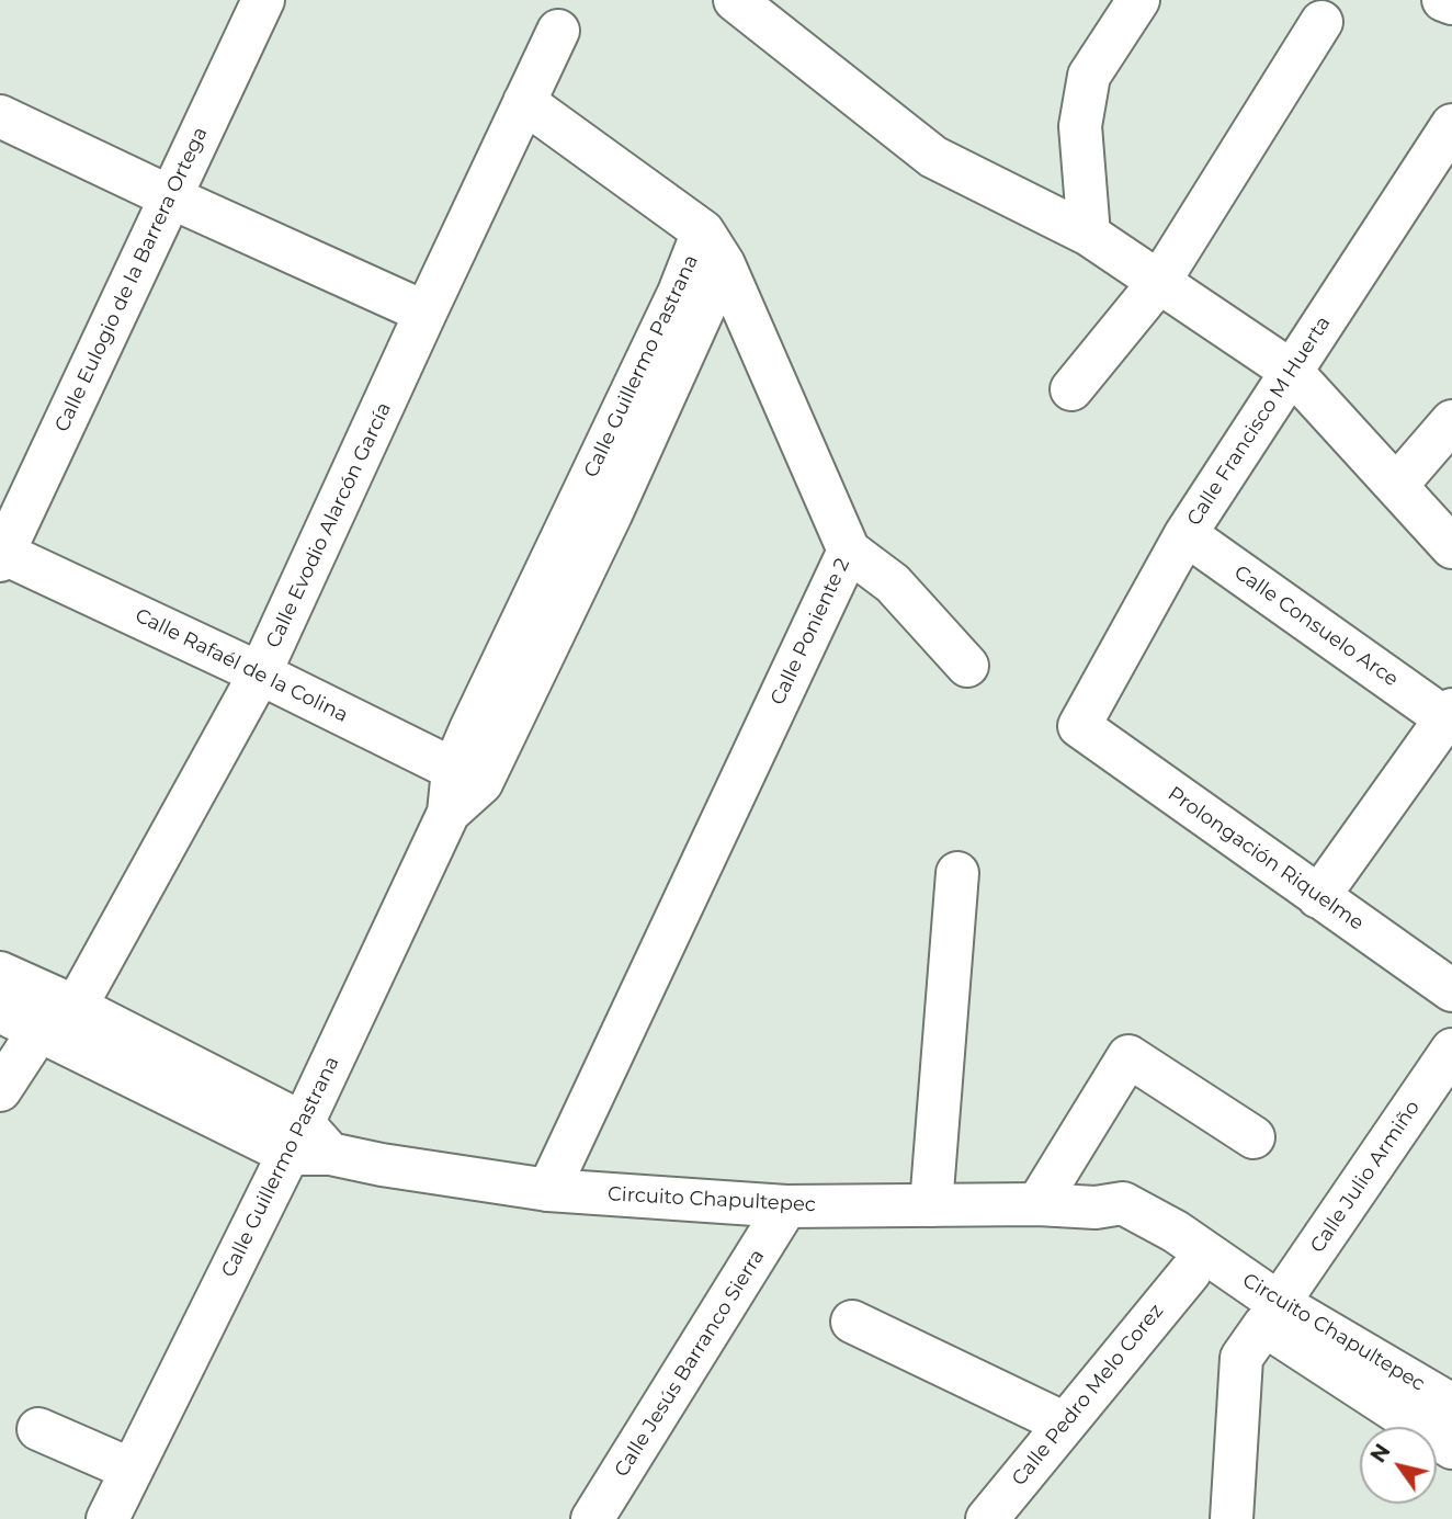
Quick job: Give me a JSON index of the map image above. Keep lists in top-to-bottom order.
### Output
{
  "streets": {
    "street": [
      "Calle Eulogio de la Barrera Ortega",
      "Calle Guillermo Pastrana",
      "Calle Francisco M Huerta",
      "Calle Evodio Alarcón García",
      "Calle Consuelo Arce",
      "Calle Poniente 2",
      "Calle Rafaél de la Colina",
      "Prolongación Riquelme",
      "Calle Julio Armiño",
      "Circuito Chapultepec",
      "Calle Jesús Barranco Sierra",
      "Calle Pedro Melo Corez"
    ]
  },
  "crossings": [
    ["Calle Eulogio de la Barrera Ortega", "Calle Rafaél de la Colina"],
    ["Calle Guillermo Pastrana", "Calle Poniente 2"],
    ["Calle Guillermo Pastrana", "Calle Rafaél de la Colina"],
    ["Calle Guillermo Pastrana", "Circuito Chapultepec"],
    ["Calle Francisco M Huerta", "Calle Consuelo Arce"],
    ["Calle Francisco M Huerta", "Prolongación Riquelme"],
    ["Calle Evodio Alarcón García", "Calle Rafaél de la Colina"],
    ["Calle Evodio Alarcón García", "Circuito Chapultepec"],
    ["Calle Poniente 2", "Circuito Chapultepec"],
    ["Calle Julio Armiño", "Circuito Chapultepec"],
    ["Circuito Chapultepec", "Calle Jesús Barranco Sierra"],
    ["Circuito Chapultepec", "Calle Pedro Melo Corez"]
  ],
  "north": "top left"
}
